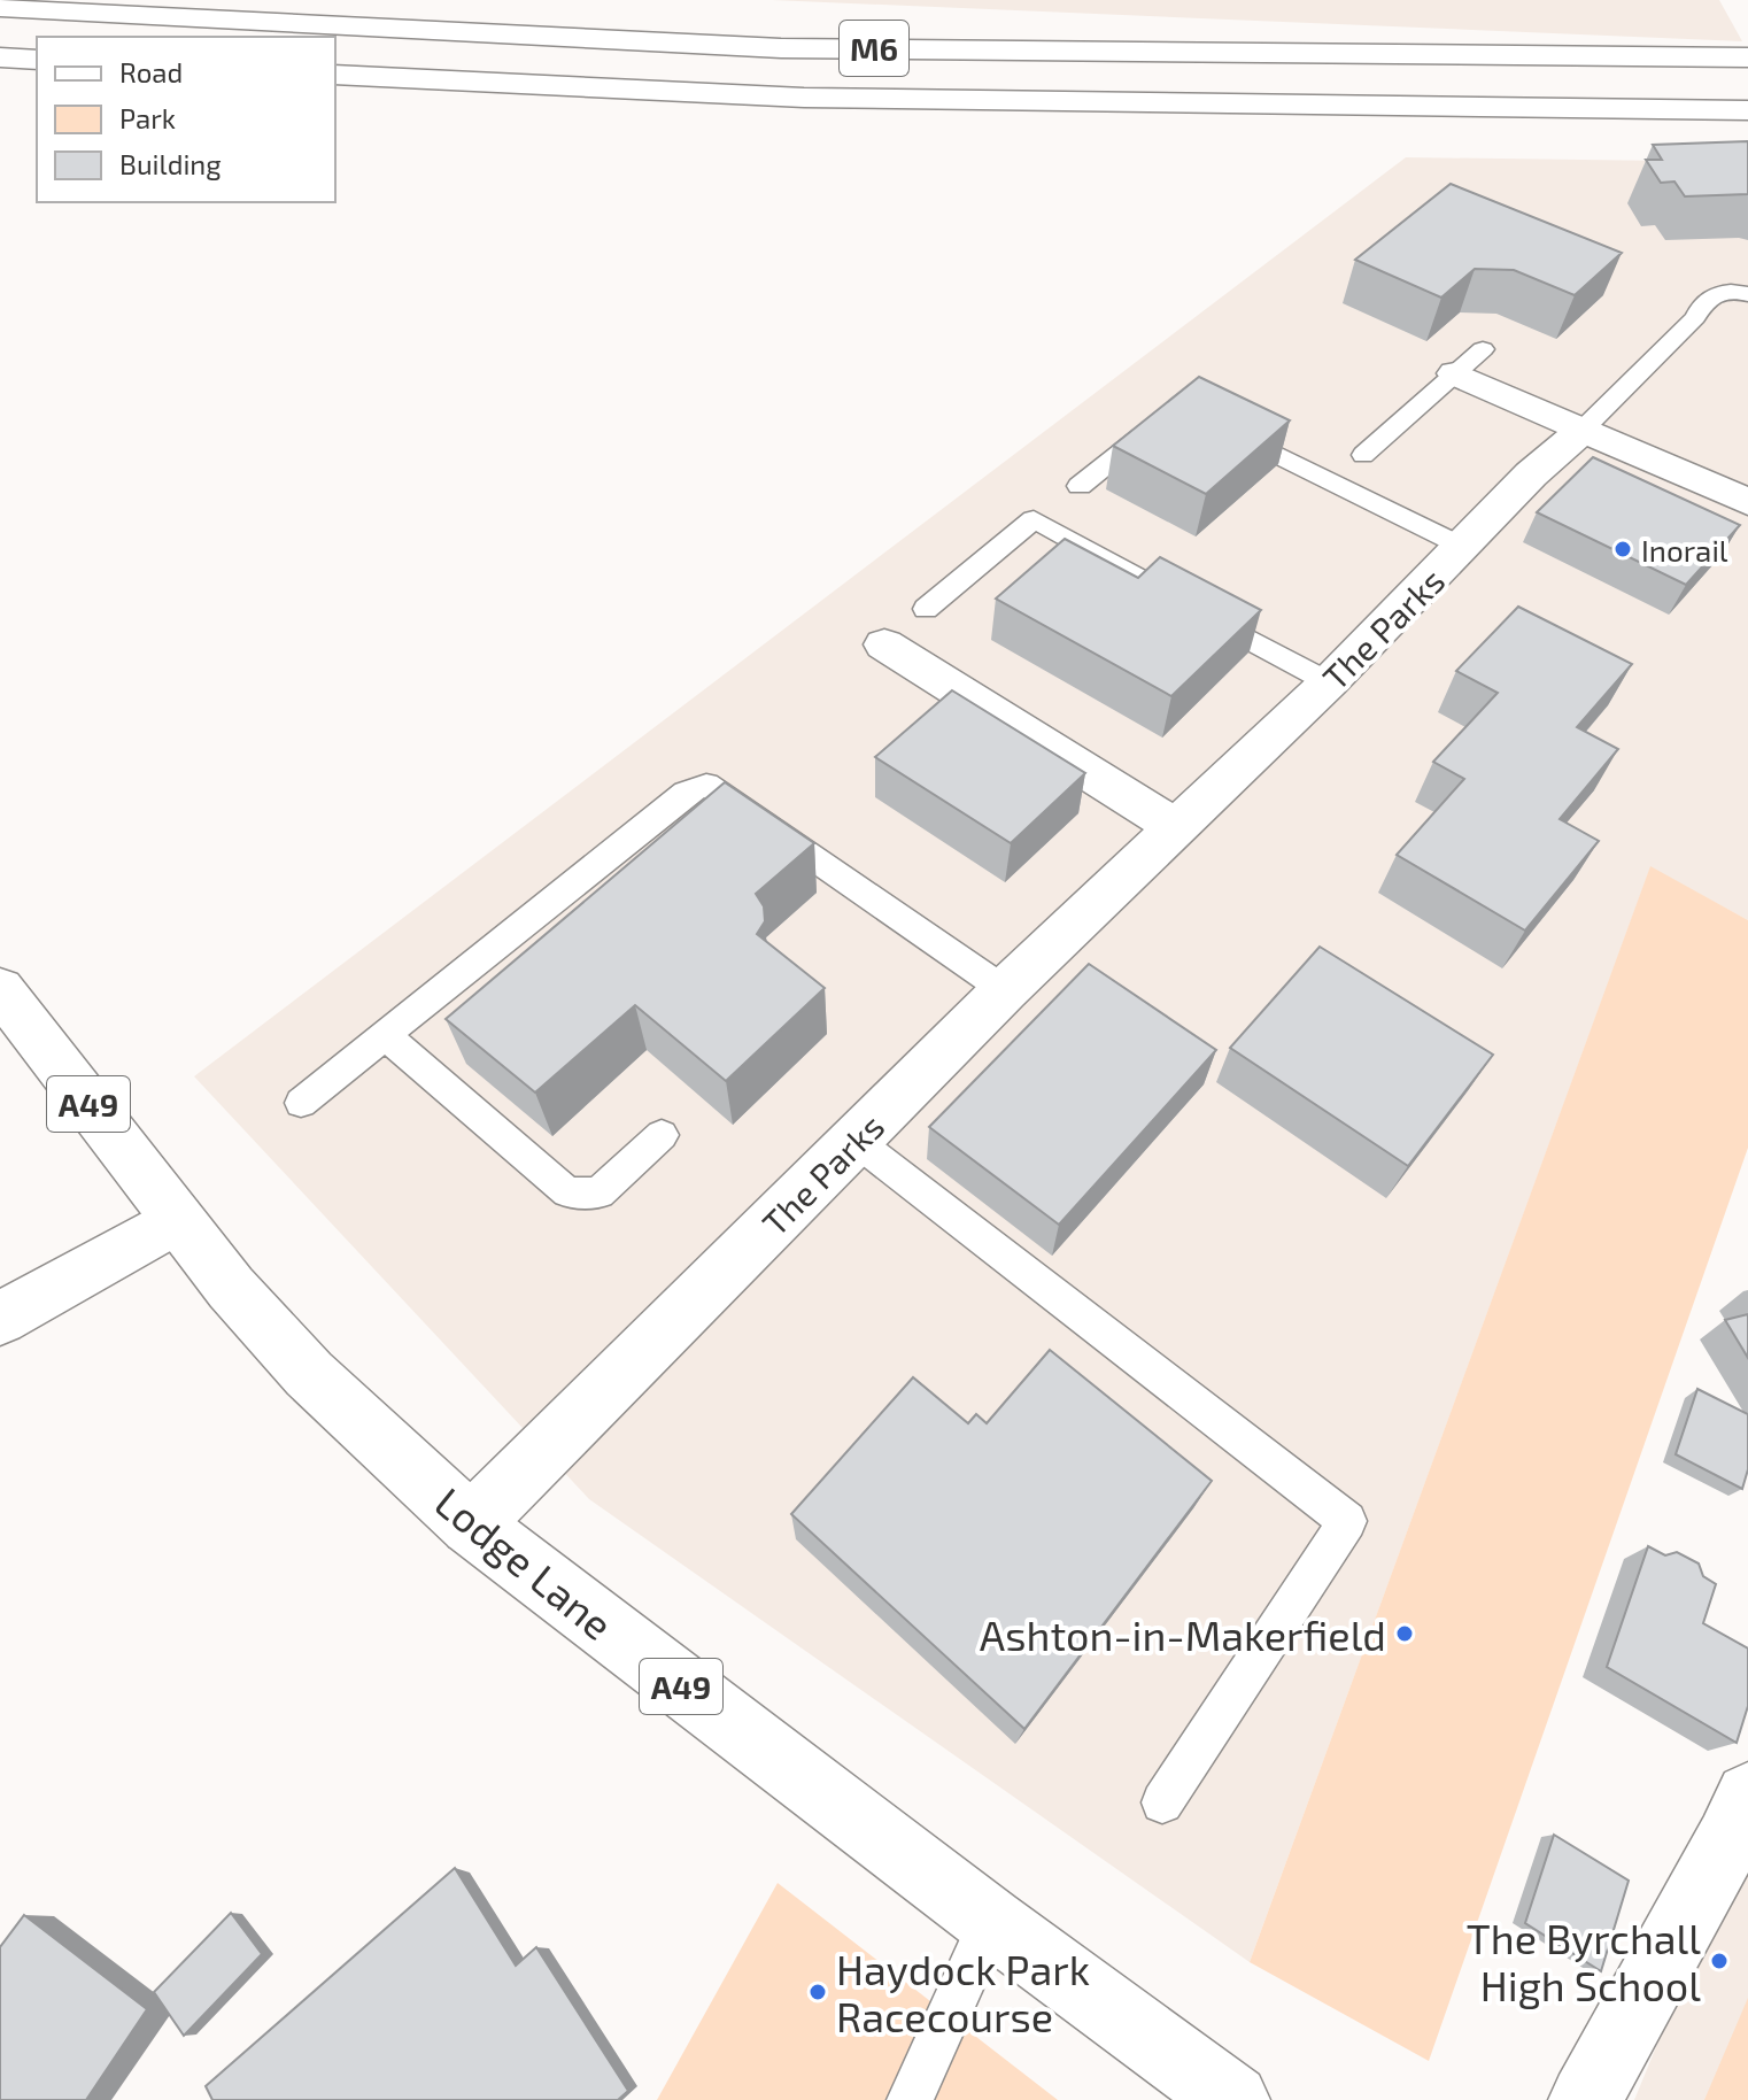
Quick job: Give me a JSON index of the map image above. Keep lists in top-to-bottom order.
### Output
{
  "streets": {
    "main road": [
      "M6",
      "The Parks",
      "A49",
      "Lodge Lane"
    ]
  },
  "crossings": [
    ["The Parks", "Lodge Lane"]
  ],
  "places": [
    "Inorail",
    "Ashton-in-Makerfield",
    "The Byrchall High School",
    "Haydock Park Racecourse"
  ],
  "legend": ["Road", "Park", "Building"]
}
